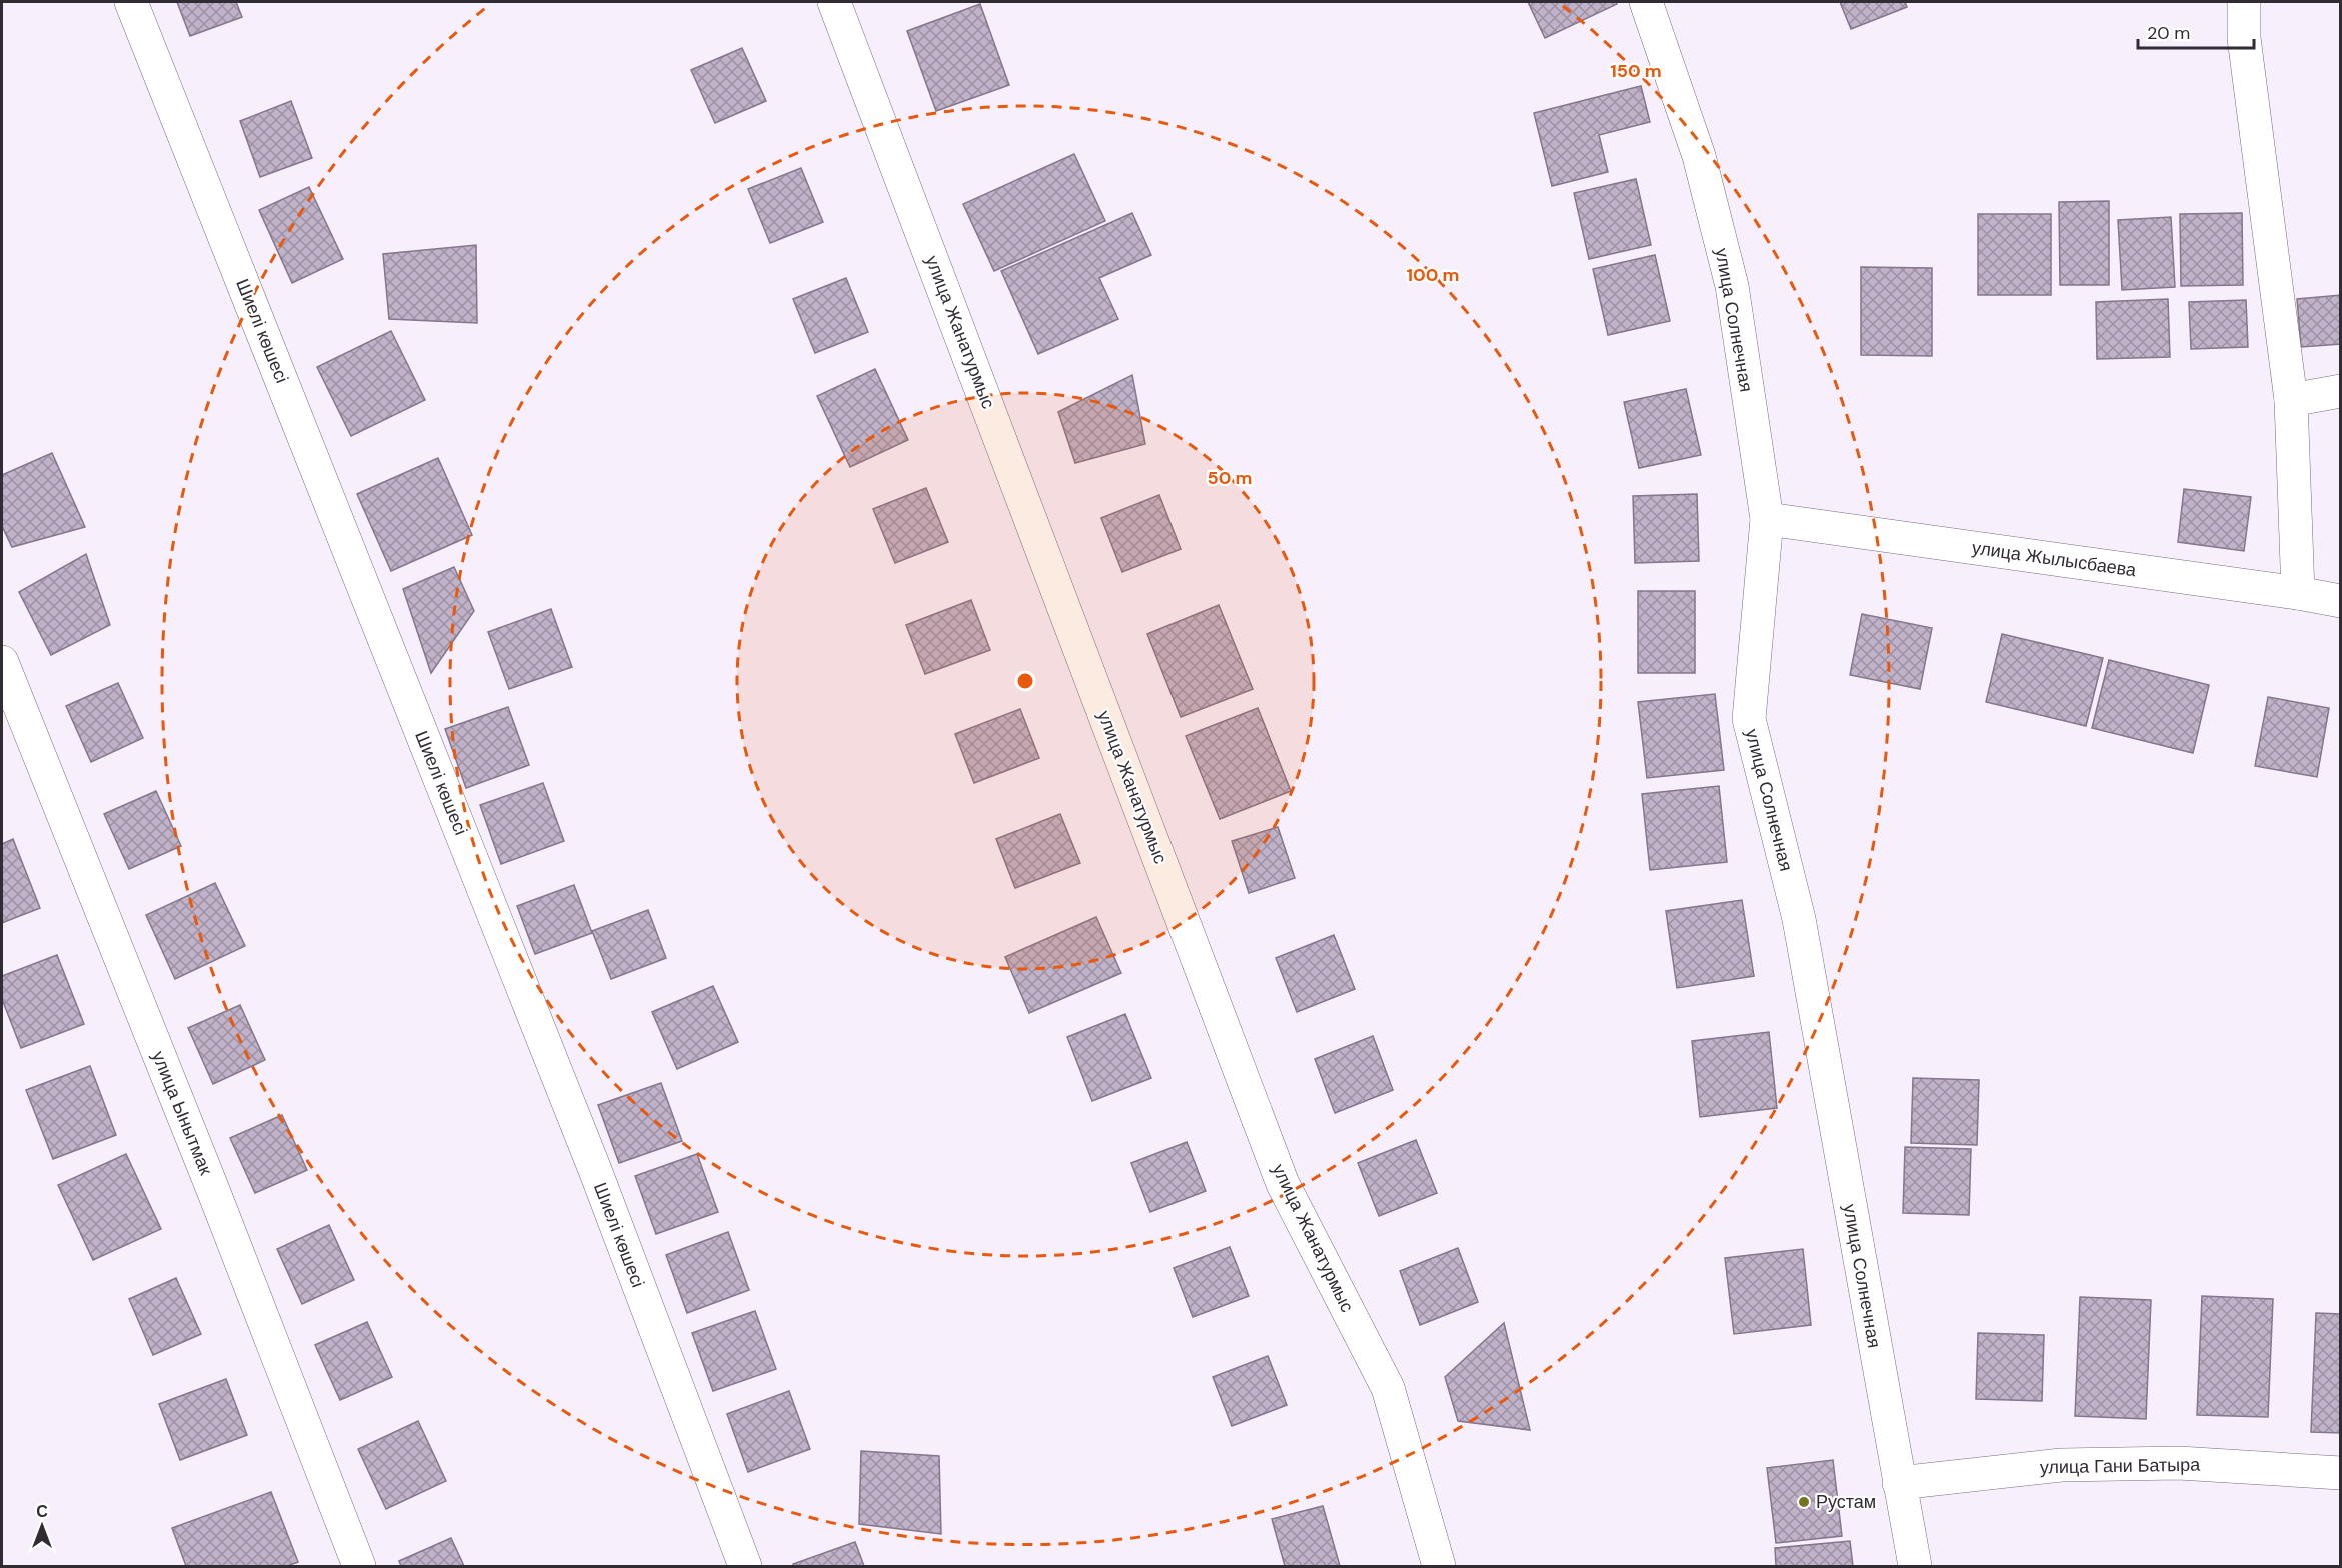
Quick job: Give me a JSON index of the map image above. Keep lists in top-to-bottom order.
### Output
{
  "streets": {
    "street": [
      "улица Солнечная",
      "Шиелі көшесі",
      "улица Жанатурмыс",
      "улица Жылысбаева",
      "улица Ынытмак",
      "улица Гани Батыра"
    ]
  },
  "crossings": [
    ["улица Солнечная", "улица Жылысбаева"],
    ["улица Солнечная", "улица Гани Батыра"]
  ],
  "places": ["Рустам"],
  "scale_bar": "20 m",
  "north": "top",
  "rings": ["150 m", "100 m", "50 m"]
}
